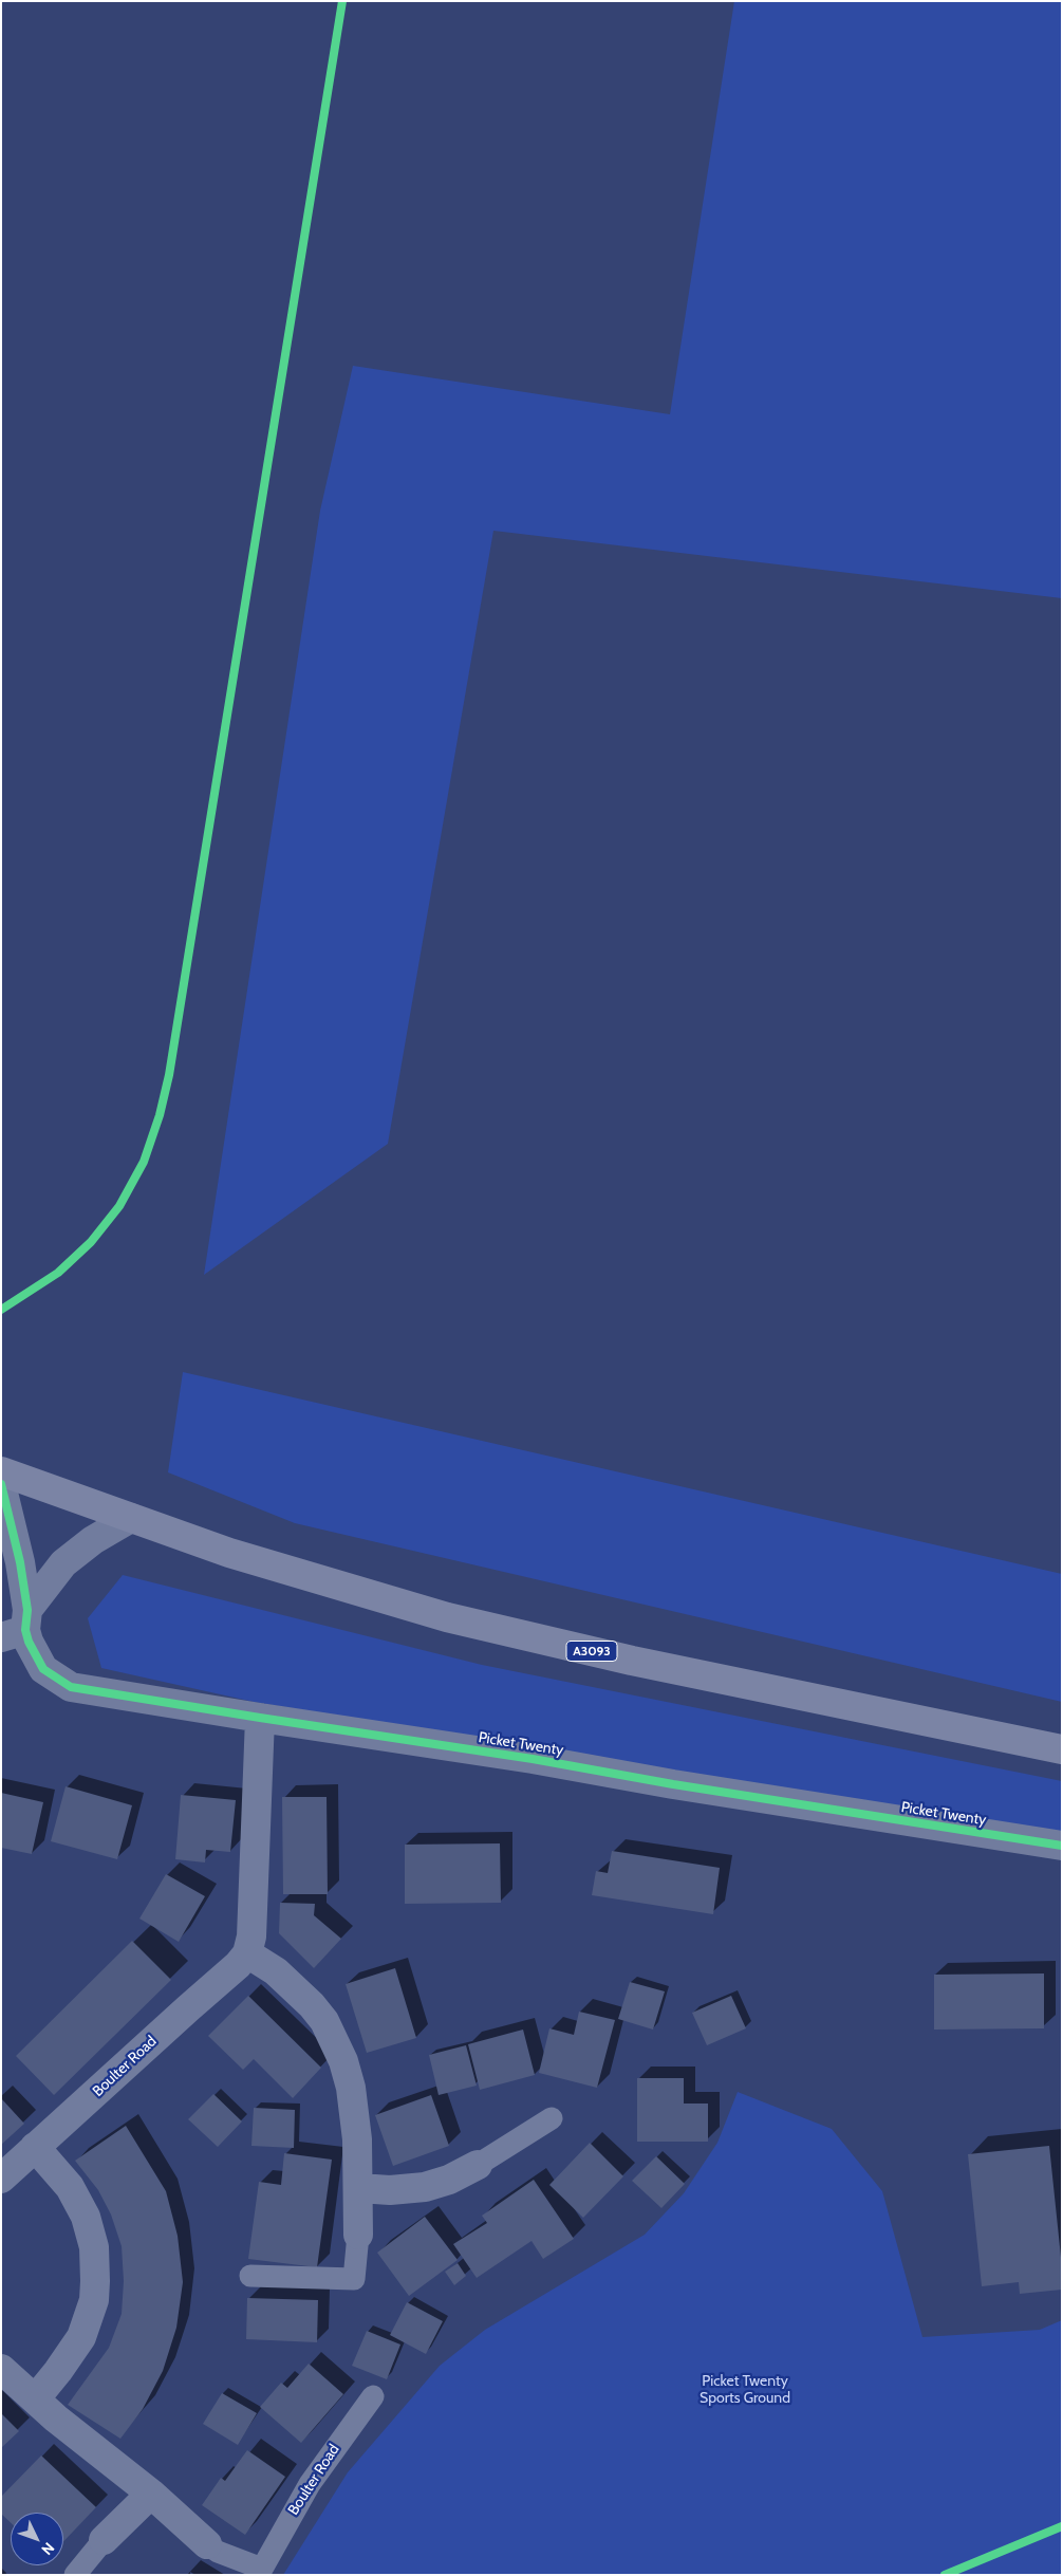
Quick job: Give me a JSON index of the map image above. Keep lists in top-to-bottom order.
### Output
{
  "streets": {
    "main road": ["A3093"],
    "street": ["Picket Twenty", "Boulter Road"]
  },
  "parks": ["Picket Twenty Sports Ground"],
  "north": "bottom right"
}
